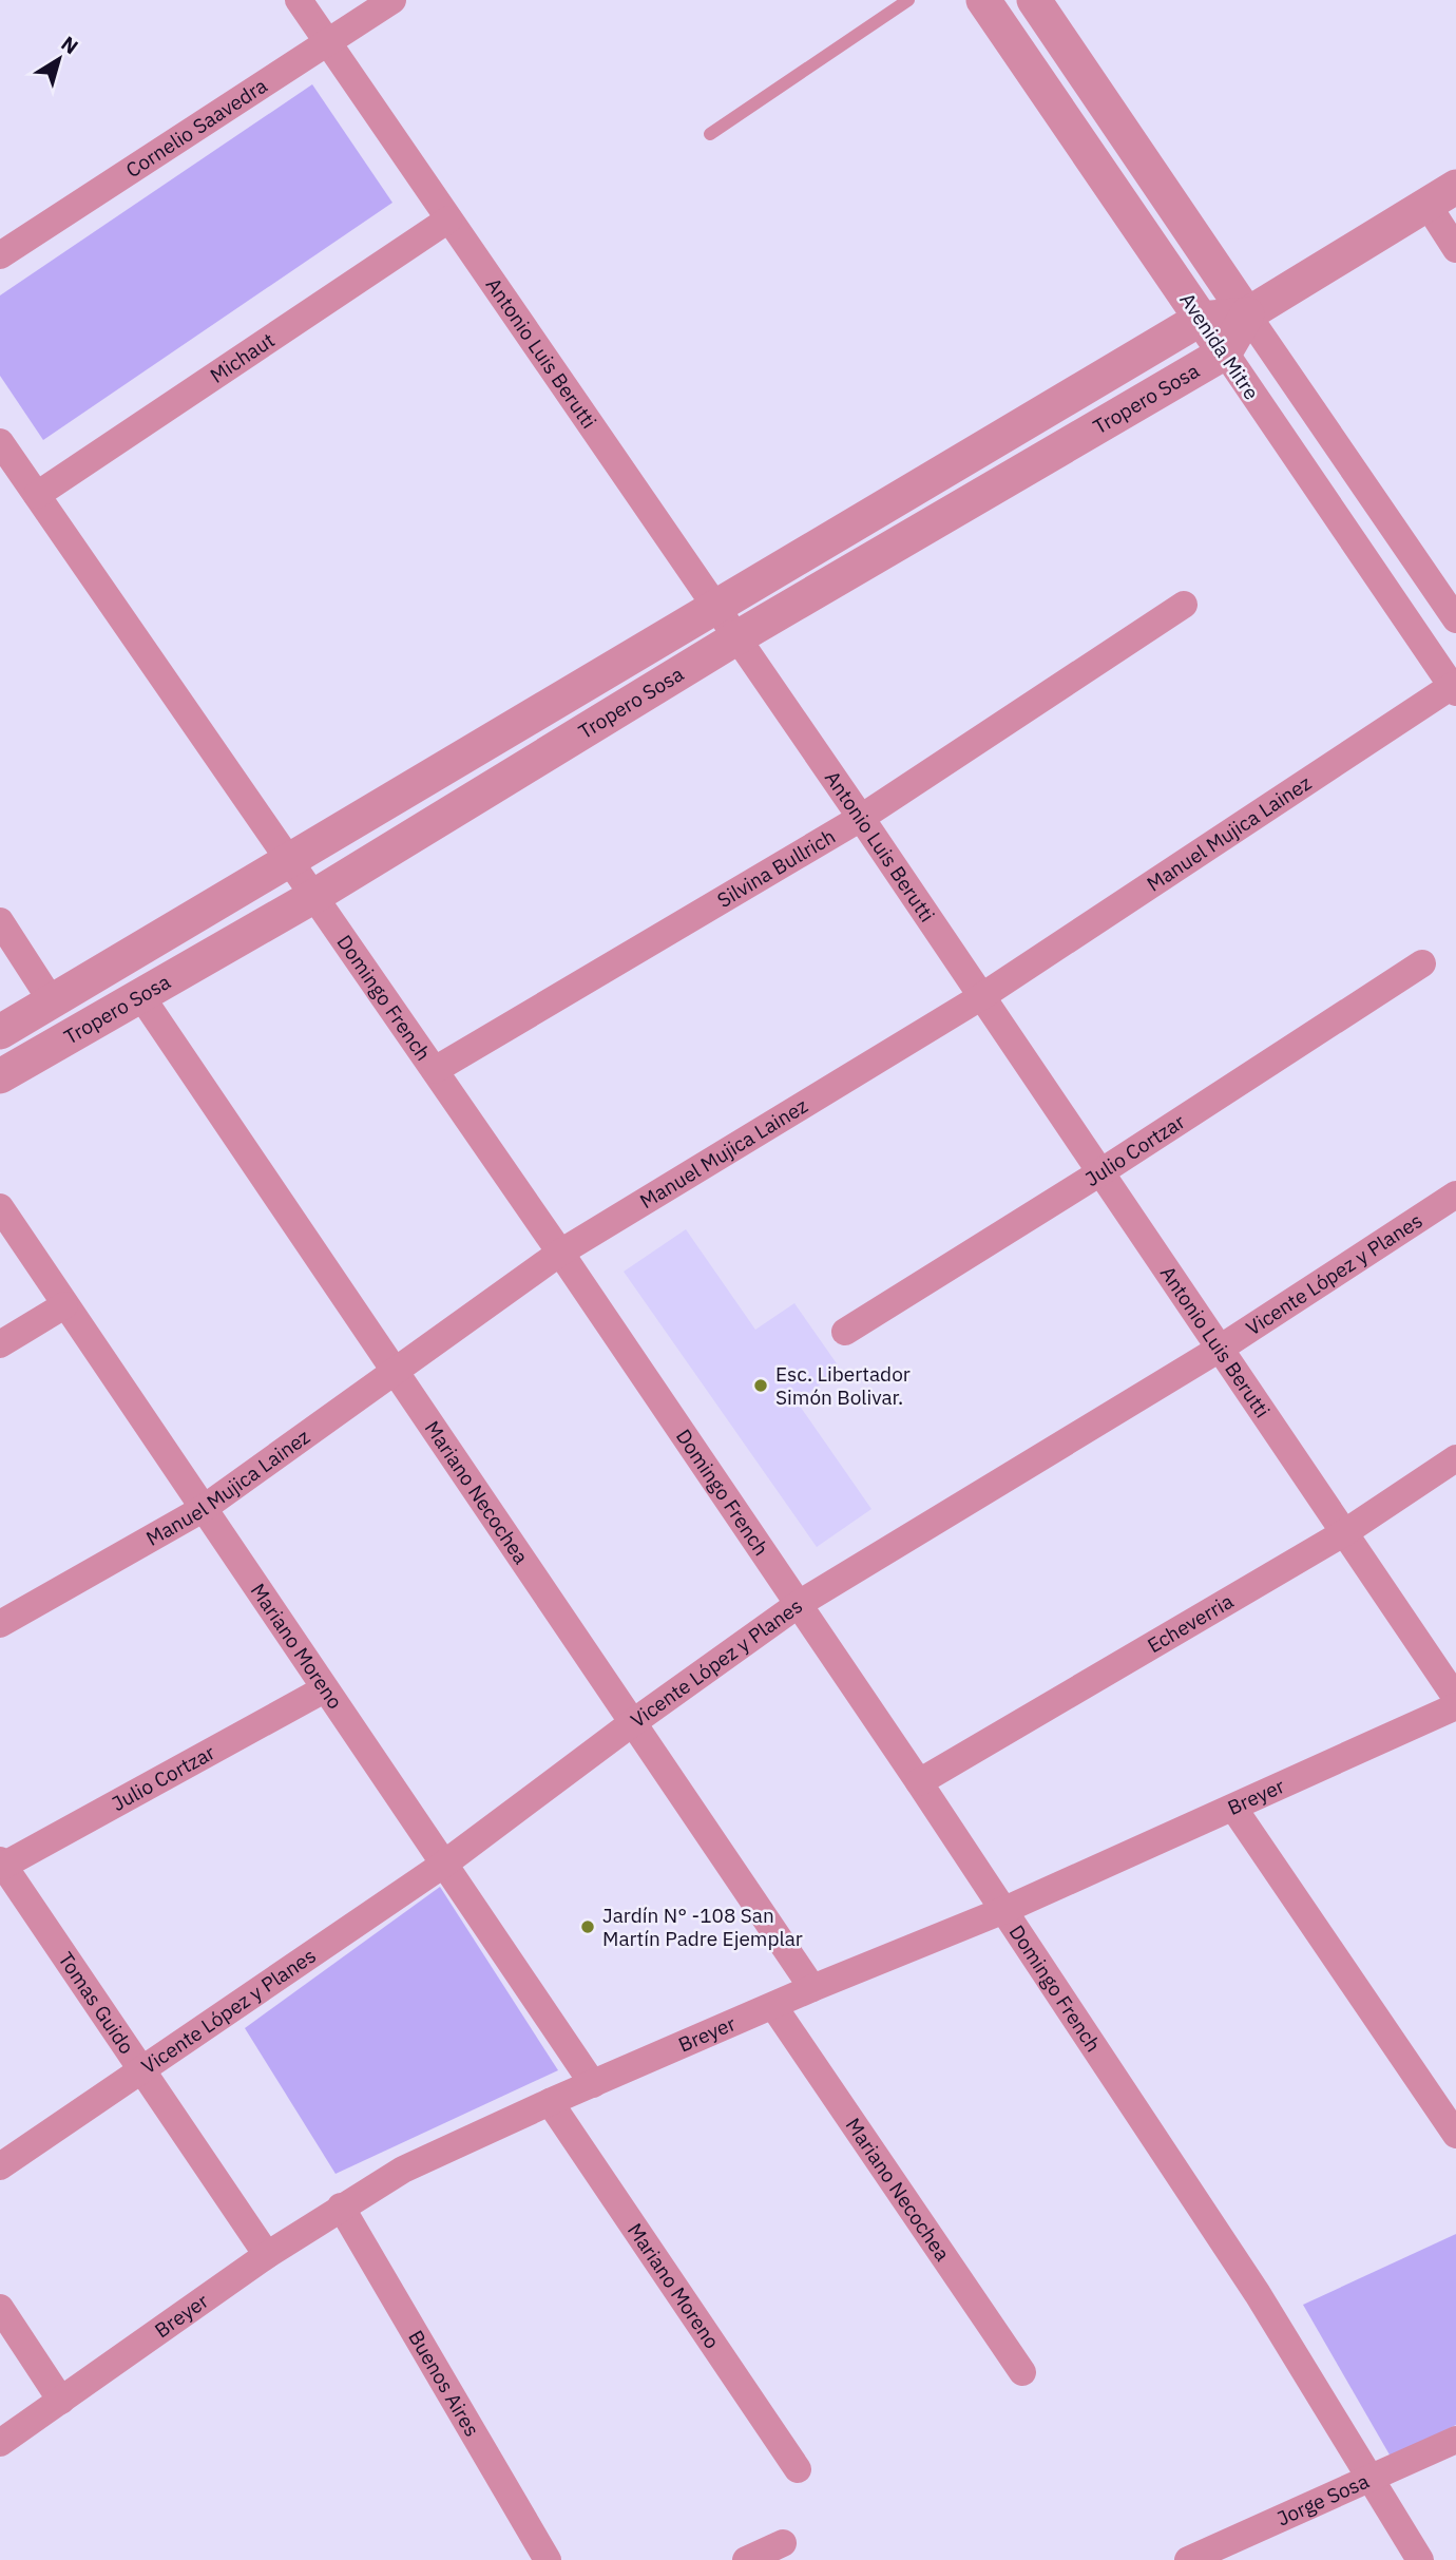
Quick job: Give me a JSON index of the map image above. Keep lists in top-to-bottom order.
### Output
{
  "streets": {
    "street": [
      "Cornelio Saavedra",
      "Avenida Mitre",
      "Antonio Luis Berutti",
      "Michaut",
      "Tropero Sosa",
      "Manuel Mujica Lainez",
      "Silvina Bullrich",
      "Domingo French",
      "Julio Cortzar",
      "Vicente López y Planes",
      "Mariano Necochea",
      "Echeverria",
      "Mariano Moreno",
      "Breyer",
      "Tomas Guido",
      "Buenos Aires",
      "Jorge Sosa"
    ]
  },
  "crossings": [
    ["Cornelio Saavedra", "Antonio Luis Berutti"],
    ["Avenida Mitre", "Tropero Sosa"],
    ["Avenida Mitre", "Manuel Mujica Lainez"],
    ["Antonio Luis Berutti", "Michaut"],
    ["Antonio Luis Berutti", "Tropero Sosa"],
    ["Antonio Luis Berutti", "Manuel Mujica Lainez"],
    ["Antonio Luis Berutti", "Silvina Bullrich"],
    ["Antonio Luis Berutti", "Julio Cortzar"],
    ["Antonio Luis Berutti", "Vicente López y Planes"],
    ["Antonio Luis Berutti", "Echeverria"],
    ["Michaut", "Domingo French"],
    ["Tropero Sosa", "Domingo French"],
    ["Tropero Sosa", "Mariano Necochea"],
    ["Manuel Mujica Lainez", "Domingo French"],
    ["Manuel Mujica Lainez", "Mariano Necochea"],
    ["Manuel Mujica Lainez", "Mariano Moreno"],
    ["Silvina Bullrich", "Domingo French"],
    ["Domingo French", "Vicente López y Planes"],
    ["Domingo French", "Echeverria"],
    ["Domingo French", "Breyer"],
    ["Domingo French", "Jorge Sosa"],
    ["Julio Cortzar", "Mariano Moreno"],
    ["Julio Cortzar", "Tomas Guido"],
    ["Vicente López y Planes", "Mariano Necochea"],
    ["Vicente López y Planes", "Mariano Moreno"],
    ["Vicente López y Planes", "Tomas Guido"],
    ["Mariano Necochea", "Breyer"],
    ["Mariano Moreno", "Breyer"],
    ["Breyer", "Tomas Guido"],
    ["Breyer", "Buenos Aires"]
  ],
  "places": ["Esc. Libertador Simón Bolivar.", "Jardín N° -108 San Martín Padre Ejemplar"],
  "north": "top right"
}
